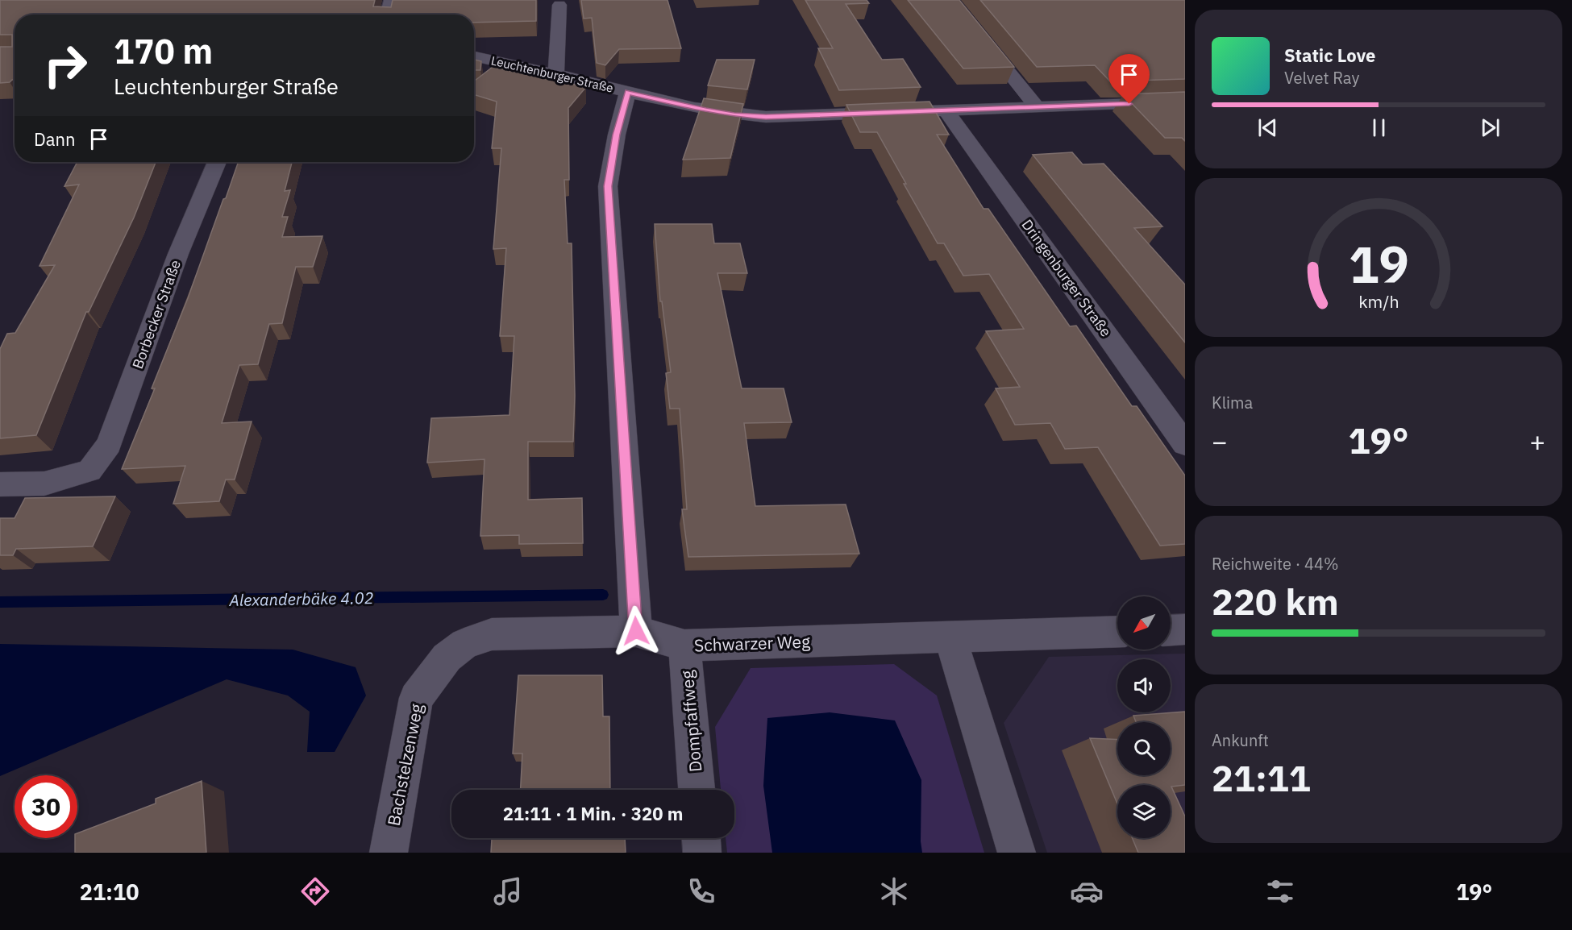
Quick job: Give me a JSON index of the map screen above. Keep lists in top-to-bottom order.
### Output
{
  "streets": {
    "street": [
      "Leuchtenburger Straße",
      "Dringenburger Straße",
      "Borbecker Straße",
      "Schwarzer Weg",
      "Dompfaffweg",
      "Bachstelzenweg"
    ]
  },
  "crossings": [
    ["Leuchtenburger Straße", "Dringenburger Straße"],
    ["Schwarzer Weg", "Dompfaffweg"],
    ["Schwarzer Weg", "Bachstelzenweg"]
  ],
  "water": ["Alexanderbäke 4.02"],
  "north": "bottom left",
  "page": {
    "turn": ["170 m", "Leuchtenburger Straße"],
    "song": ["Static Love", "Velvet Ray"],
    "then": "Dann",
    "tile": [
      "Klima",
      ["Reichweite · 44%", "220 km"],
      ["Ankunft", "21:11"]
    ],
    "heat": ["−", "19°", "+"],
    "limit": "30",
    "trip": "21:11 · 1 Min. · 320 m",
    "tabs": ["21:10", "19°"],
    "gauge": ["19", "km/h"]
  }
}
